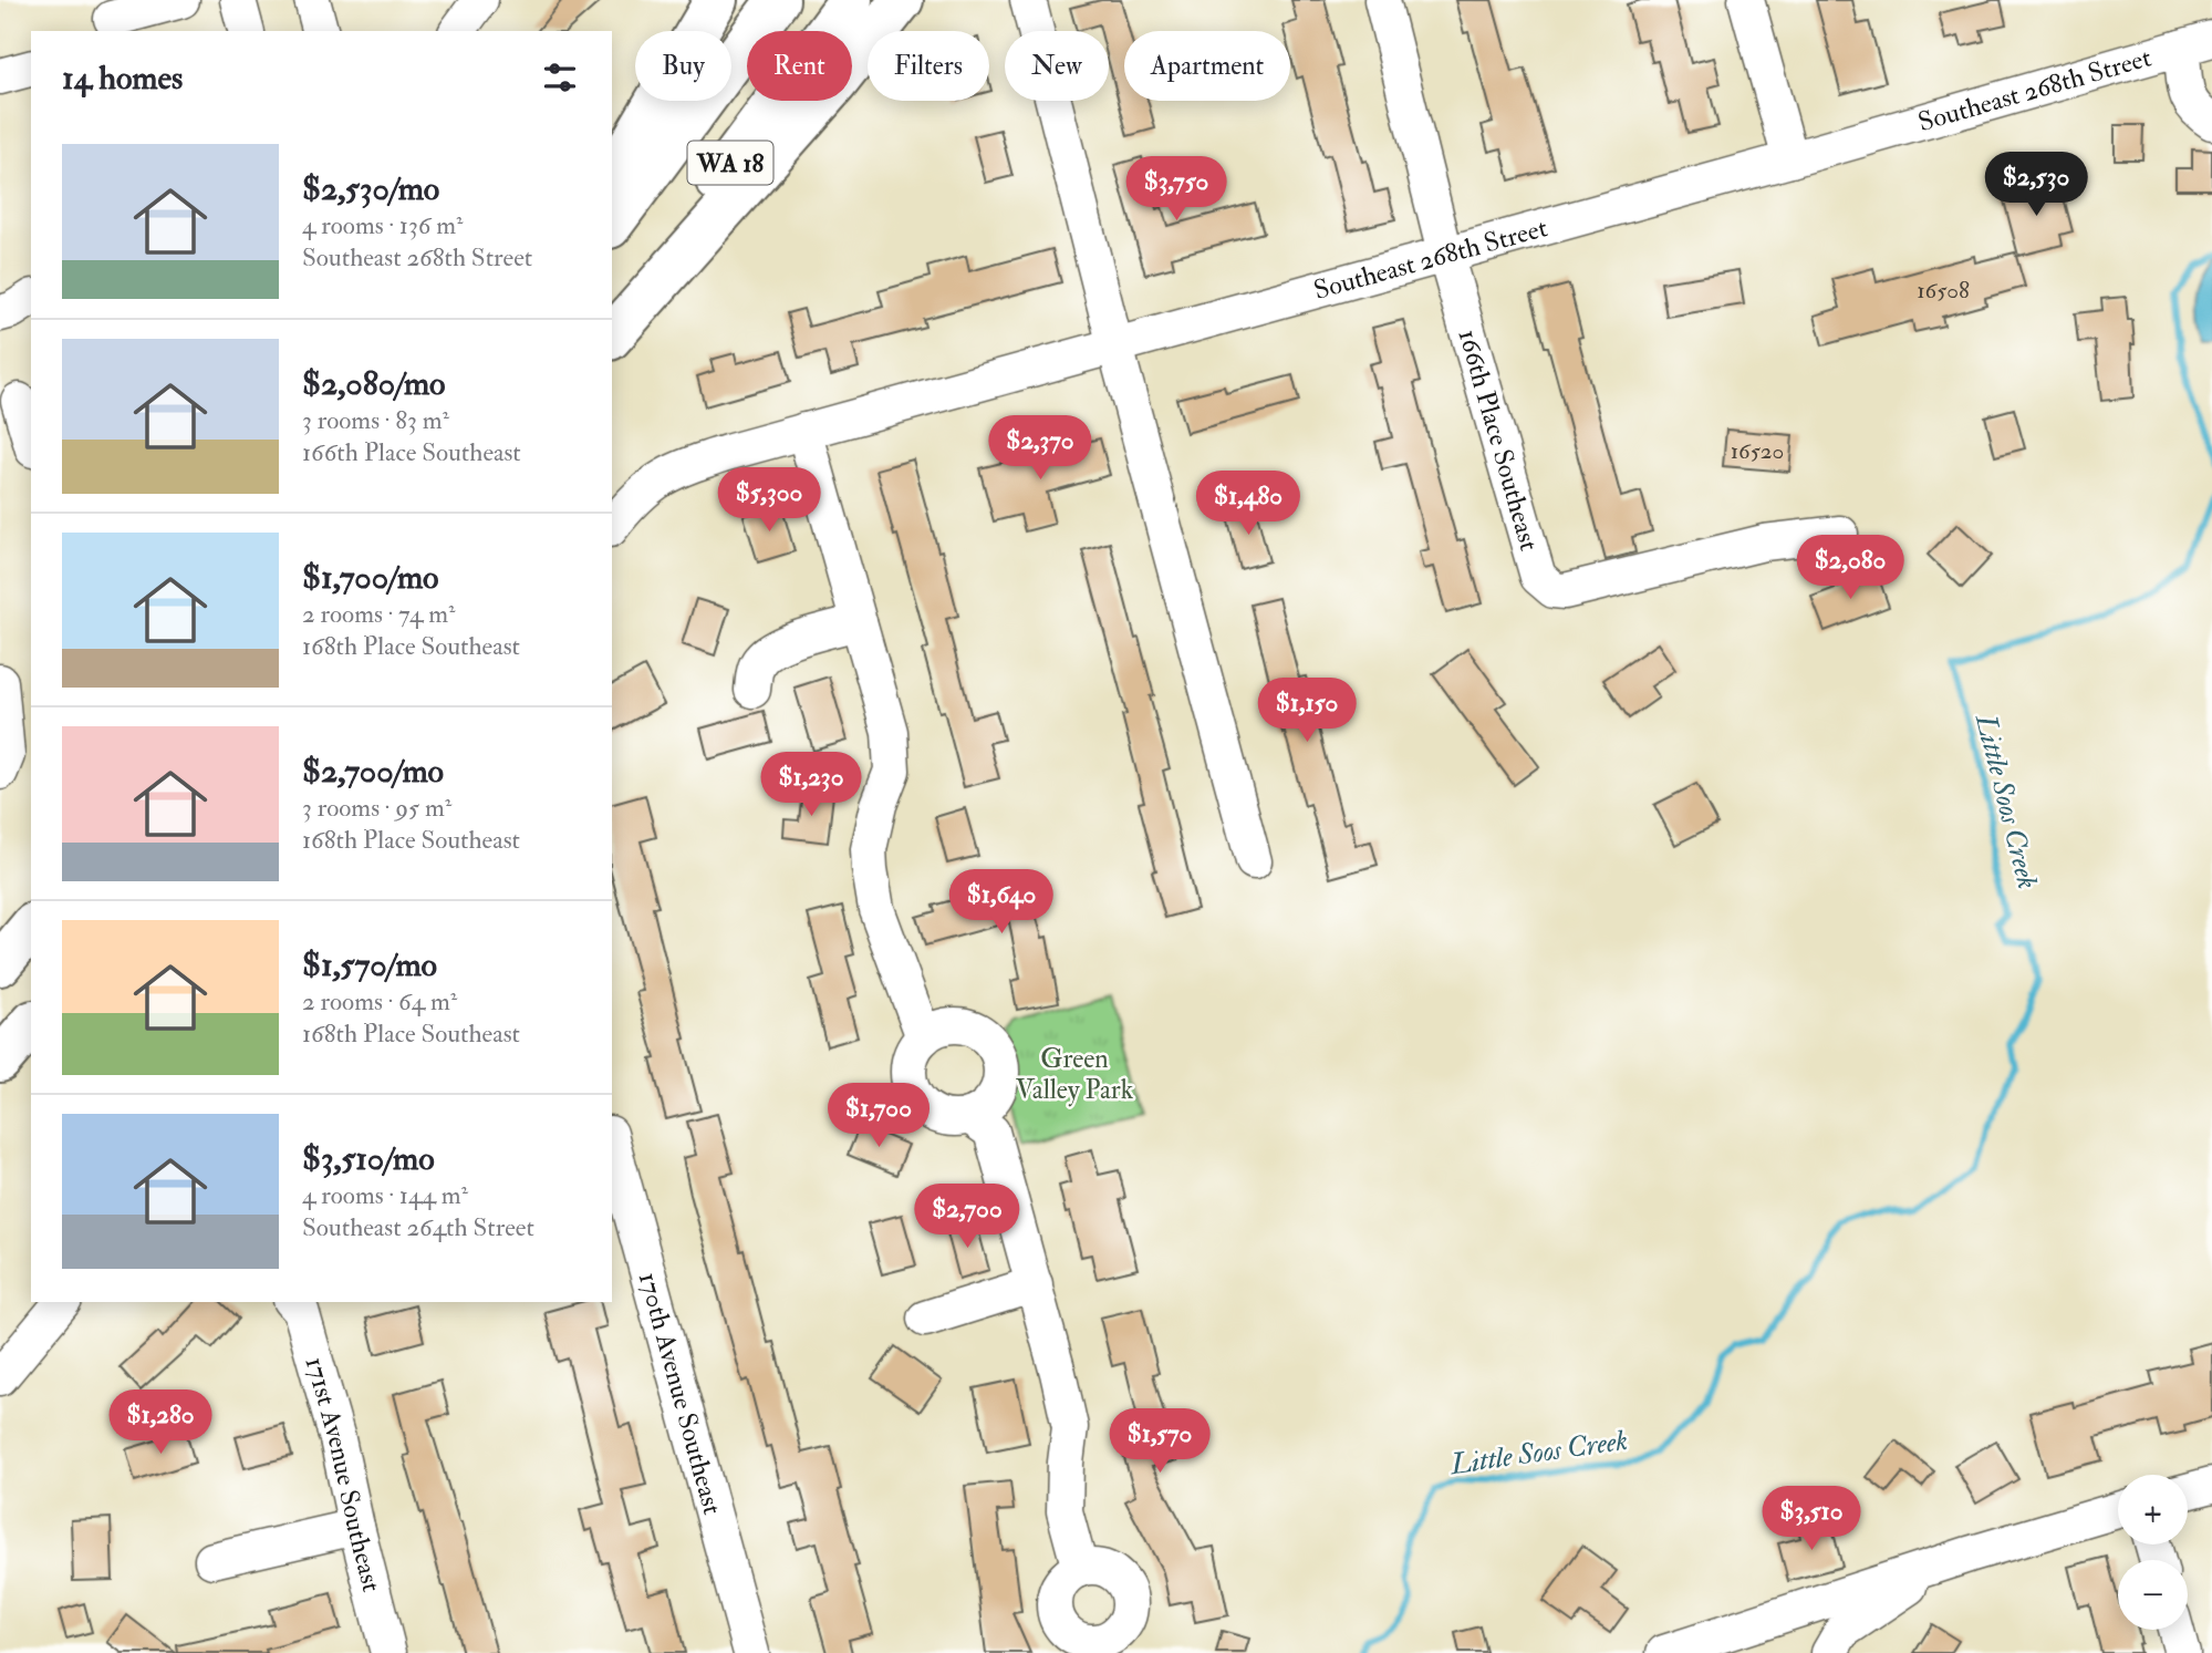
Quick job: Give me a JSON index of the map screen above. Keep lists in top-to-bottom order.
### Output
{
  "streets": {
    "highway": ["WA 18"],
    "street": [
      "Southeast 268th Street",
      "166th Place Southeast",
      "170th Avenue Southeast",
      "171st Avenue Southeast"
    ]
  },
  "crossings": [
    ["Southeast 268th Street", "166th Place Southeast"]
  ],
  "water": ["Little Soos Creek"],
  "parks": ["Green Valley Park"],
  "house_numbers": ["16508", "16520"],
  "page": {
    "chip": [
      "Buy",
      "Rent",
      "Filters",
      "New",
      "Apartment"
    ],
    "heading": "14 homes",
    "list": [
      {
        "name": "$2,530/mo",
        "note": "4 rooms · 136 m² · Southeast 268th Street"
      },
      {
        "name": "$2,080/mo",
        "note": "3 rooms · 83 m² · 166th Place Southeast"
      },
      {
        "name": "$1,700/mo",
        "note": "2 rooms · 74 m² · 168th Place Southeast"
      },
      {
        "name": "$2,700/mo",
        "note": "3 rooms · 95 m² · 168th Place Southeast"
      },
      {
        "name": "$1,570/mo",
        "note": "2 rooms · 64 m² · 168th Place Southeast"
      },
      {
        "name": "$3,510/mo",
        "note": "4 rooms · 144 m² · Southeast 264th Street"
      }
    ],
    "price": [
      "$2,530",
      "$3,750",
      "$2,370",
      "$5,300",
      "$1,480",
      "$2,080",
      "$1,150",
      "$1,230",
      "$1,640",
      "$1,700",
      "$2,700",
      "$1,280",
      "$1,570",
      "$3,510"
    ],
    "map_buttons": ["+", "−"]
  }
}
